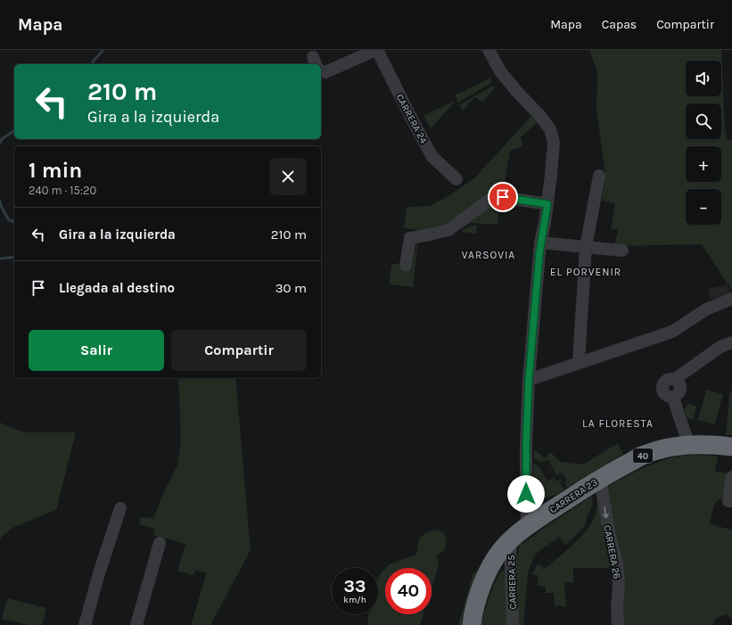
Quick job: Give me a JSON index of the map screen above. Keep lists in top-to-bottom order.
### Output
{
  "streets": {
    "highway": ["40", "CARRERA 23"],
    "street": ["CARRERA 24", "CARRERA 26", "CARRERA 25"]
  },
  "crossings": [
    ["CARRERA 23", "CARRERA 26"],
    ["CARRERA 23", "CARRERA 25"]
  ],
  "one_way": ["CARRERA 26"],
  "districts": ["VARSOVIA", "EL PORVENIR", "LA FLORESTA"],
  "page": {
    "header": "Mapa",
    "nav": ["Mapa", "Capas", "Compartir"],
    "map_buttons": ["+", "−"],
    "turn": ["210 m", "Gira a la izquierda"],
    "heading": ["1 min", "240 m · 15:20"],
    "list": [
      {
        "name": "Gira a la izquierda",
        "value": "210 m"
      },
      {
        "name": "Llegada al destino",
        "value": "30 m"
      }
    ],
    "buttons": ["Salir", "Compartir"],
    "speed": "33 km/h",
    "limit": "40"
  }
}
